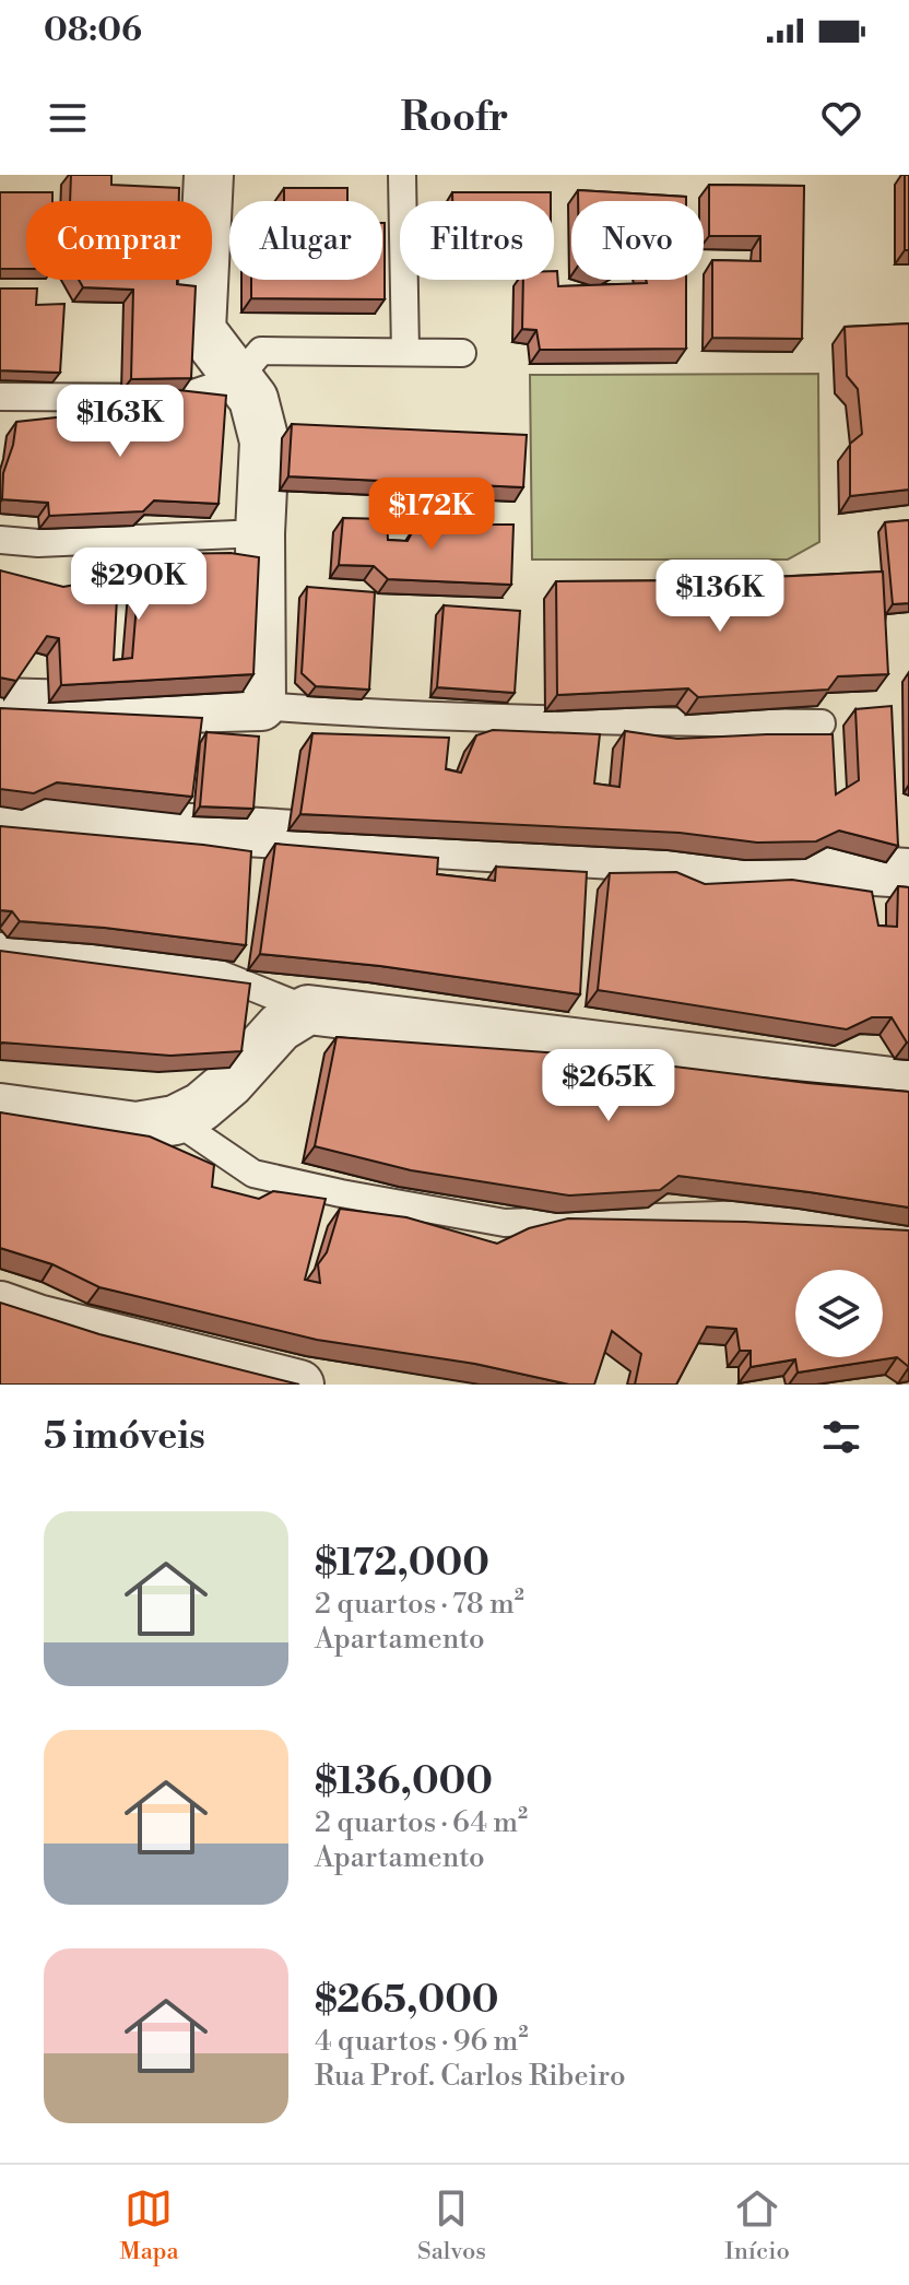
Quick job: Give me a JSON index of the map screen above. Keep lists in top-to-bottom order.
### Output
{
  "page": {
    "status": "08:06",
    "header": "Roofr",
    "chip": [
      "Comprar",
      "Alugar",
      "Filtros",
      "Novo"
    ],
    "price": [
      "$163K",
      "$172K",
      "$290K",
      "$136K",
      "$265K"
    ],
    "heading": "5 imóveis",
    "list": [
      {
        "name": "$172,000",
        "note": "2 quartos · 78 m² · Apartamento"
      },
      {
        "name": "$136,000",
        "note": "2 quartos · 64 m² · Apartamento"
      },
      {
        "name": "$265,000",
        "note": "4 quartos · 96 m² · Rua Prof. Carlos Ribeiro"
      }
    ],
    "tabs": ["Mapa", "Salvos", "Início"]
  }
}
